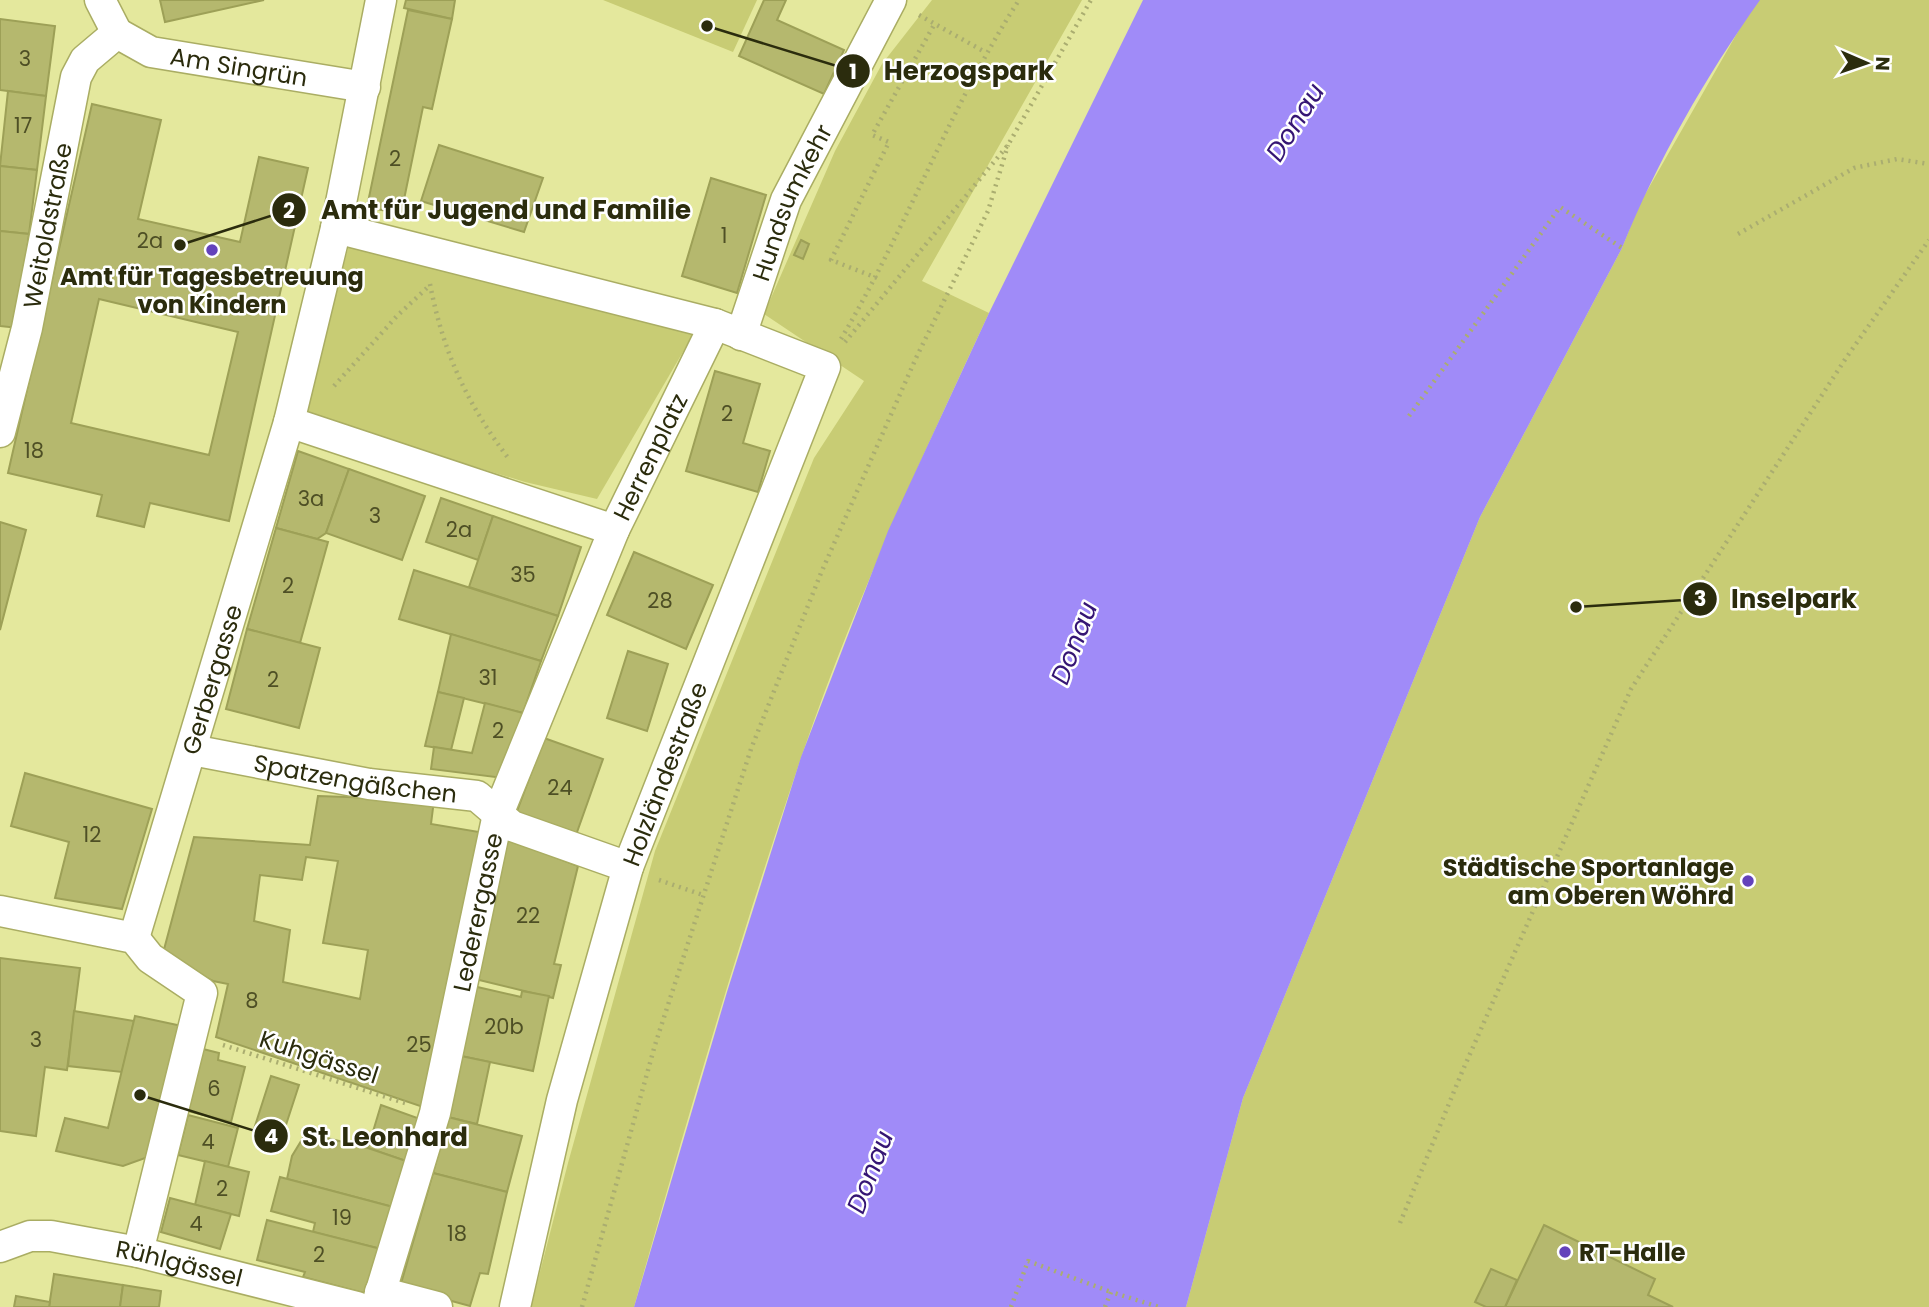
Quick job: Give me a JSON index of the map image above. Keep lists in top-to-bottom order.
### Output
{
  "streets": {
    "street": [
      "Am Singrün",
      "Hundsumkehr",
      "Weitoldstraße",
      "Herrenplatz",
      "Gerbergasse",
      "Holzländestraße",
      "Spatzengäßchen",
      "Lederergasse",
      "Rühlgässel"
    ],
    "path": ["Kuhgässel"]
  },
  "crossings": [
    ["Am Singrün", "Weitoldstraße"],
    ["Hundsumkehr", "Herrenplatz"],
    ["Herrenplatz", "Gerbergasse"],
    ["Herrenplatz", "Lederergasse"],
    ["Gerbergasse", "Spatzengäßchen"],
    ["Holzländestraße", "Spatzengäßchen"],
    ["Spatzengäßchen", "Lederergasse"],
    ["Lederergasse", "Kuhgässel"],
    ["Lederergasse", "Rühlgässel"]
  ],
  "water": ["Donau"],
  "places": [
    "Herzogspark",
    "Amt für Jugend und Familie",
    "Amt für Tagesbetreuung von Kindern",
    "Inselpark",
    "Städtische Sportanlage am Oberen Wöhrd",
    "St. Leonhard",
    "RT-Halle"
  ],
  "house_numbers": [
    "3",
    "17",
    "2",
    "1",
    "2a",
    "2",
    "18",
    "3a",
    "3",
    "2a",
    "35",
    "2",
    "28",
    "31",
    "2",
    "2",
    "24",
    "12",
    "22",
    "8",
    "20b",
    "3",
    "25",
    "6",
    "4",
    "2",
    "19",
    "4",
    "18",
    "2"
  ],
  "north": "right"
}
